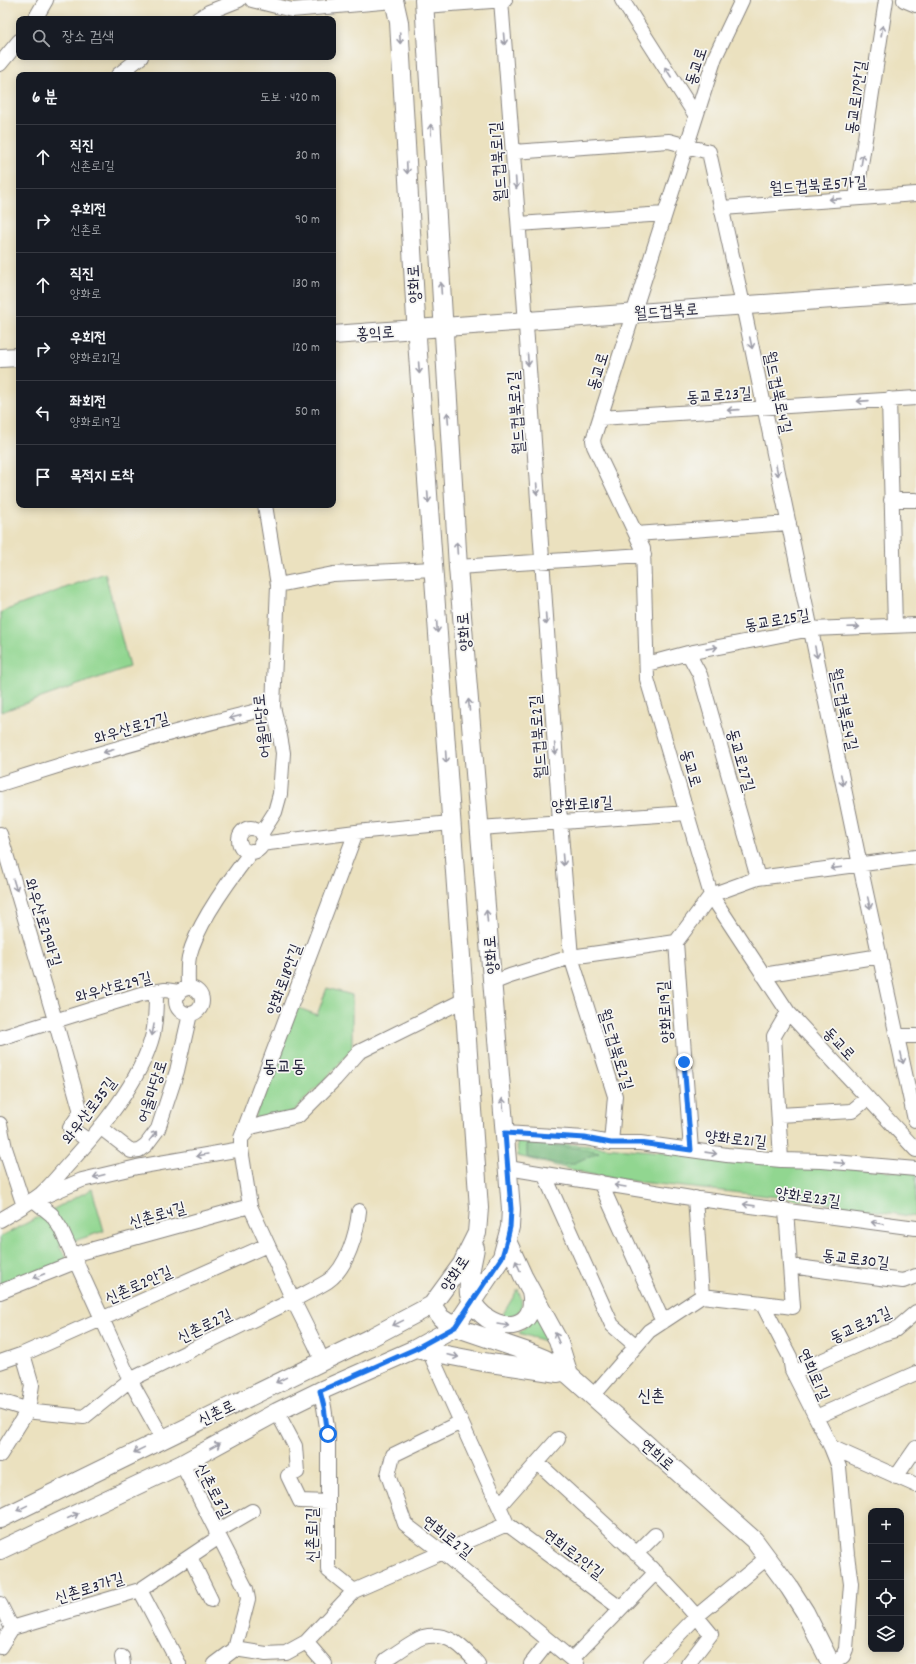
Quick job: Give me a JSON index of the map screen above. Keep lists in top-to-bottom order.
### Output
{
  "streets": {
    "main road": [
      "양화로",
      "월드컵북로",
      "홍익로",
      "신촌로",
      "연희로"
    ],
    "street": [
      "동교로",
      "동교로17안길",
      "월드컵북로1길",
      "월드컵북로5가길",
      "월드컵북로4길",
      "동교로23길",
      "월드컵북로2길",
      "동교로25길",
      "어울마당로",
      "와우산로27길",
      "동교로27길",
      "양화로18길",
      "와우산로29마길",
      "양화로18안길",
      "와우산로29길",
      "양화로19길",
      "와우산로35길",
      "양화로21길",
      "양화로23길",
      "신촌로4길",
      "동교로30길",
      "신촌로2안길",
      "동교로32길",
      "신촌로2길",
      "연희로1길",
      "신촌로3길",
      "신촌로1길",
      "연희로2길",
      "연희로2안길",
      "신촌로3가길"
    ]
  },
  "crossings": [
    ["동교로", "월드컵북로"],
    ["동교로", "동교로23길"],
    ["동교로", "동교로25길"],
    ["동교로", "양화로18길"],
    ["동교로17안길", "월드컵북로5가길"],
    ["월드컵북로1길", "월드컵북로"],
    ["월드컵북로1길", "월드컵북로2길"],
    ["양화로", "월드컵북로"],
    ["양화로", "홍익로"],
    ["양화로", "양화로18길"],
    ["양화로", "양화로21길"],
    ["양화로", "양화로23길"],
    ["양화로", "신촌로"],
    ["양화로", "연희로"],
    ["월드컵북로", "홍익로"],
    ["월드컵북로", "월드컵북로4길"],
    ["월드컵북로", "월드컵북로2길"],
    ["월드컵북로4길", "동교로23길"],
    ["월드컵북로4길", "동교로25길"],
    ["월드컵북로2길", "양화로18길"],
    ["월드컵북로2길", "양화로21길"],
    ["동교로25길", "동교로27길"],
    ["어울마당로", "와우산로27길"],
    ["어울마당로", "와우산로29길"],
    ["와우산로29마길", "와우산로29길"],
    ["와우산로29길", "와우산로35길"],
    ["양화로19길", "양화로21길"],
    ["동교로32길", "연희로1길"],
    ["연희로1길", "연희로"],
    ["신촌로", "연희로"],
    ["신촌로", "신촌로3길"],
    ["신촌로", "신촌로1길"],
    ["신촌로3길", "신촌로3가길"],
    ["연희로2길", "연희로2안길"]
  ],
  "one_way": [
    "동교로17안길",
    "월드컵북로1길",
    "월드컵북로5가길",
    "월드컵북로4길",
    "월드컵북로2길",
    "와우산로27길",
    "와우산로29마길",
    "와우산로35길"
  ],
  "districts": ["동교동", "신촌"],
  "page": {
    "search": "장소 검색",
    "heading": ["6 분", "도보 · 420 m"],
    "list": [
      ["직진", "신촌로1길", "30 m"],
      ["우회전", "신촌로", "90 m"],
      ["직진", "양화로", "130 m"],
      ["우회전", "양화로21길", "120 m"],
      ["좌회전", "양화로19길", "50 m"],
      "목적지 도착"
    ],
    "map_buttons": ["+", "−"]
  }
}
